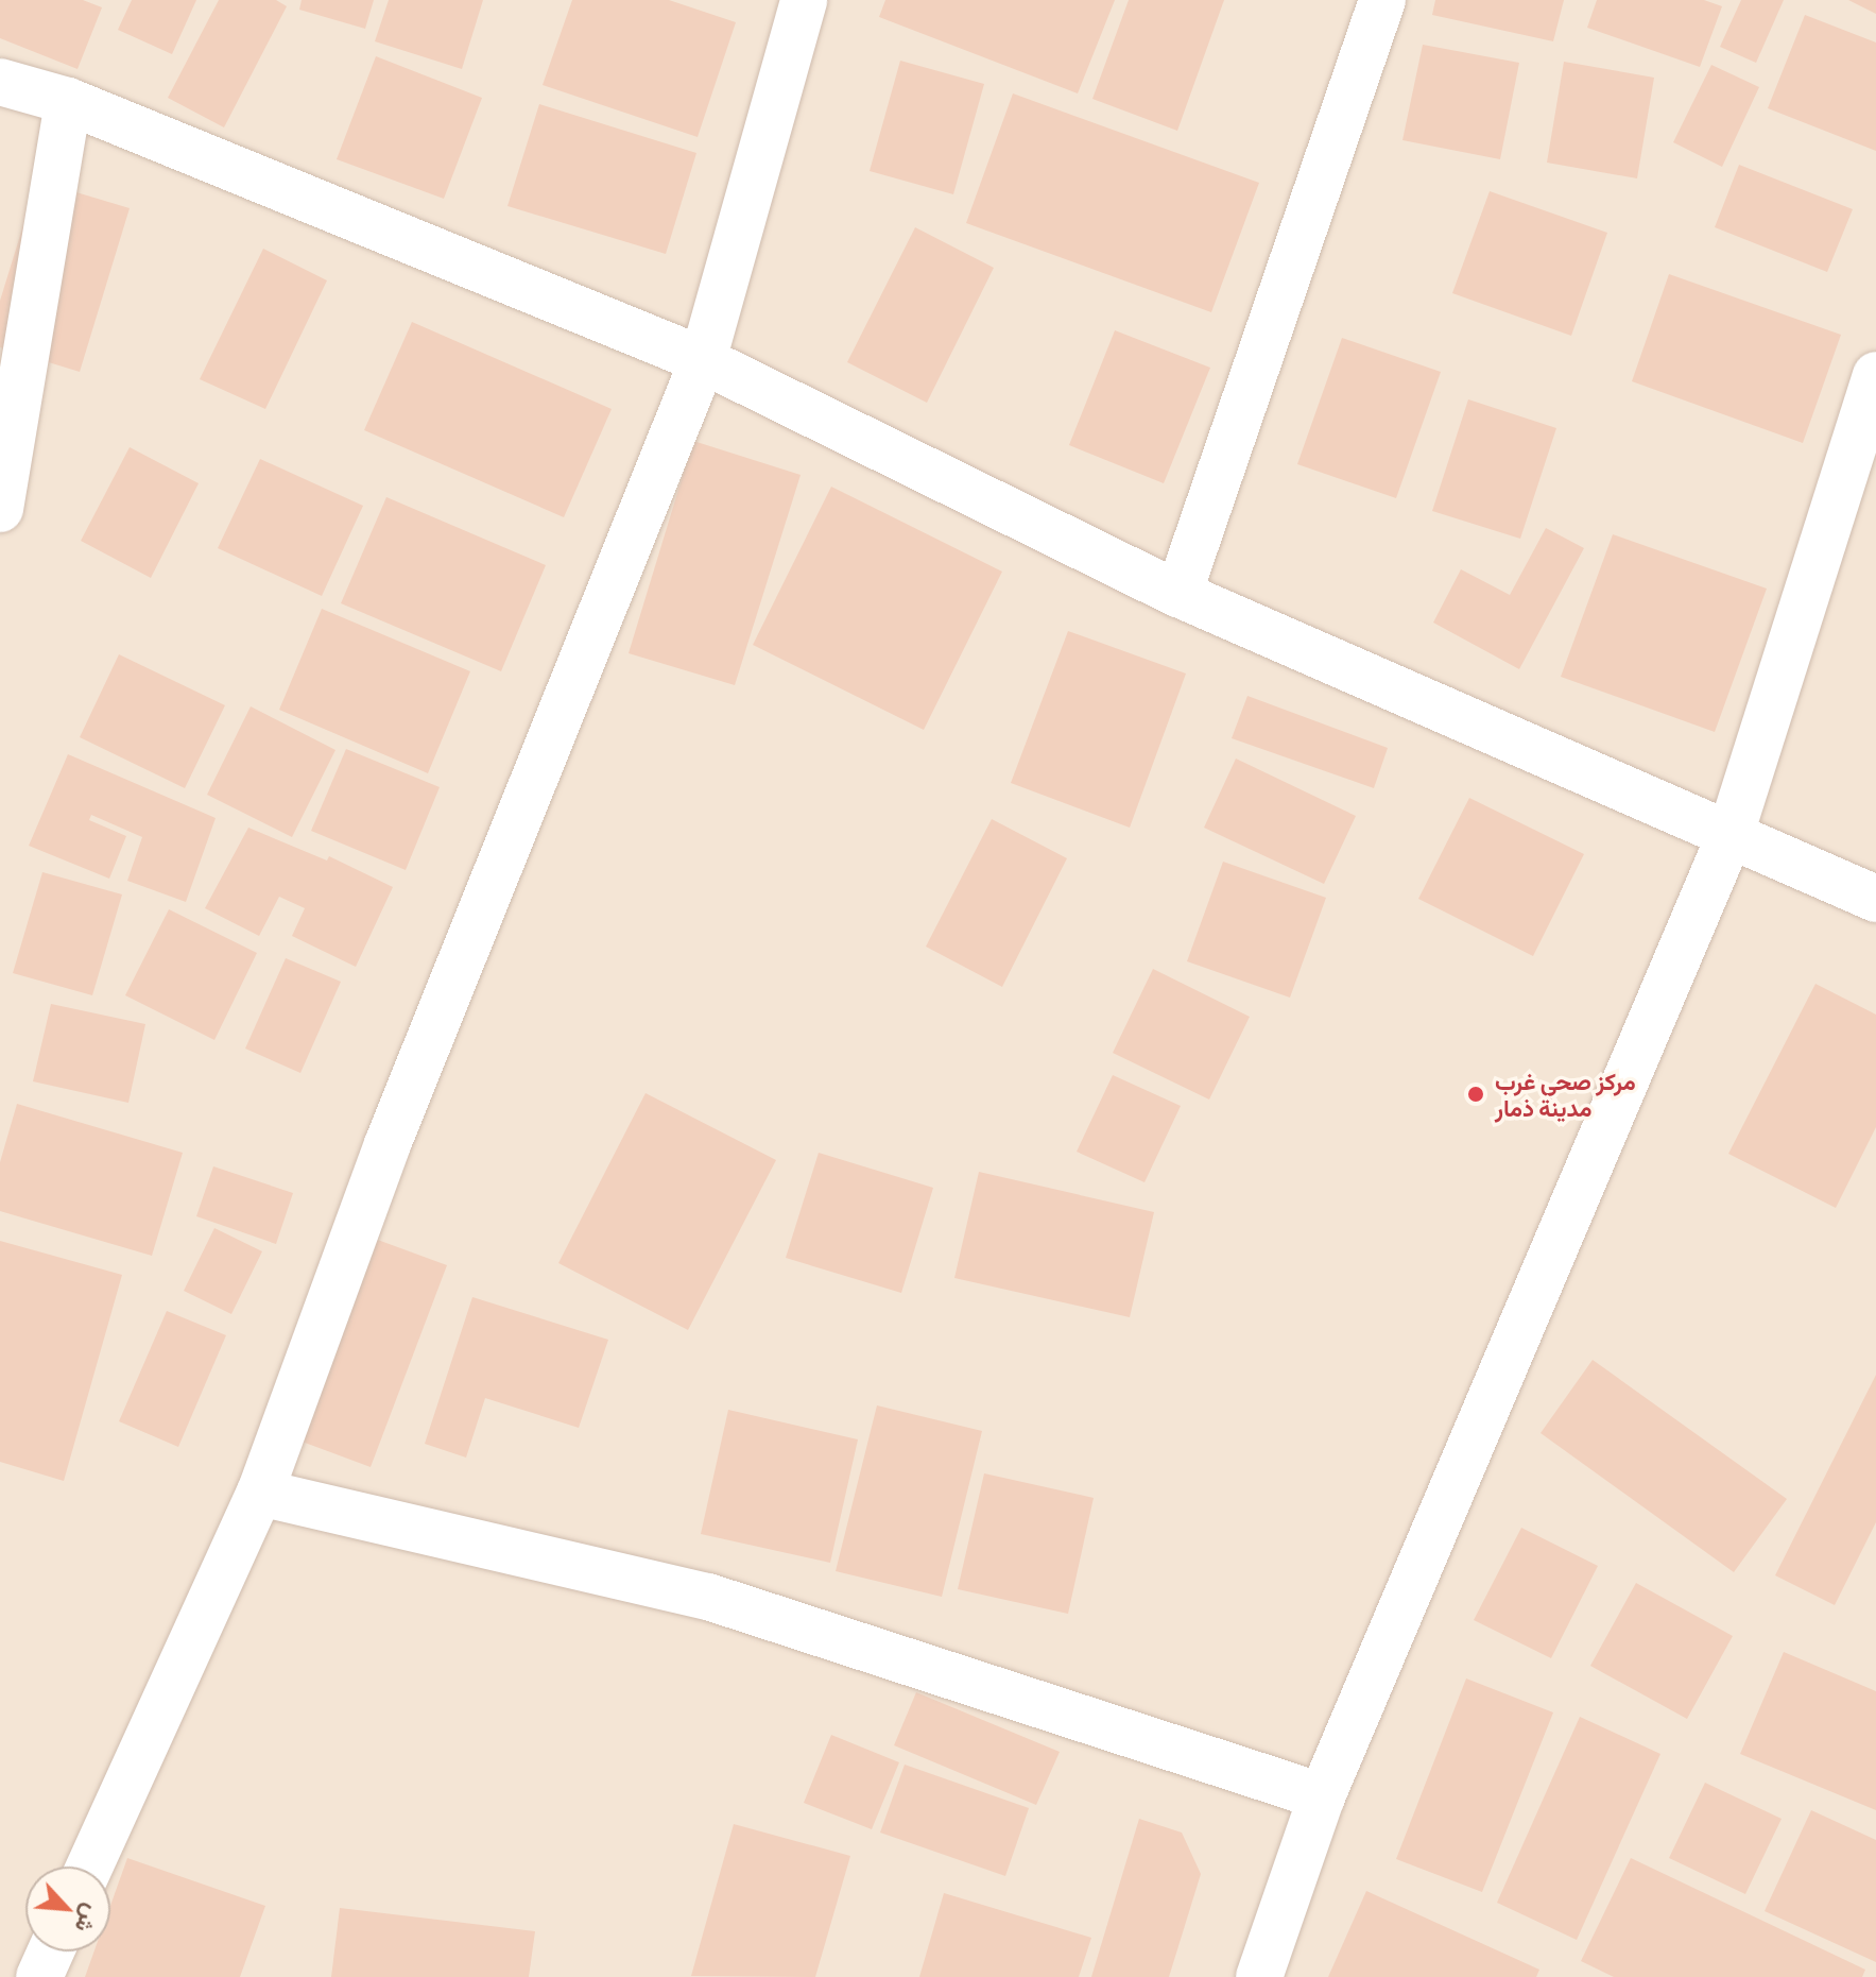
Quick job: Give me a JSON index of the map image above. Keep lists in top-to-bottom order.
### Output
{
  "places": ["مركز صحي غرب مدينة ذمار"],
  "north": "bottom right"
}
